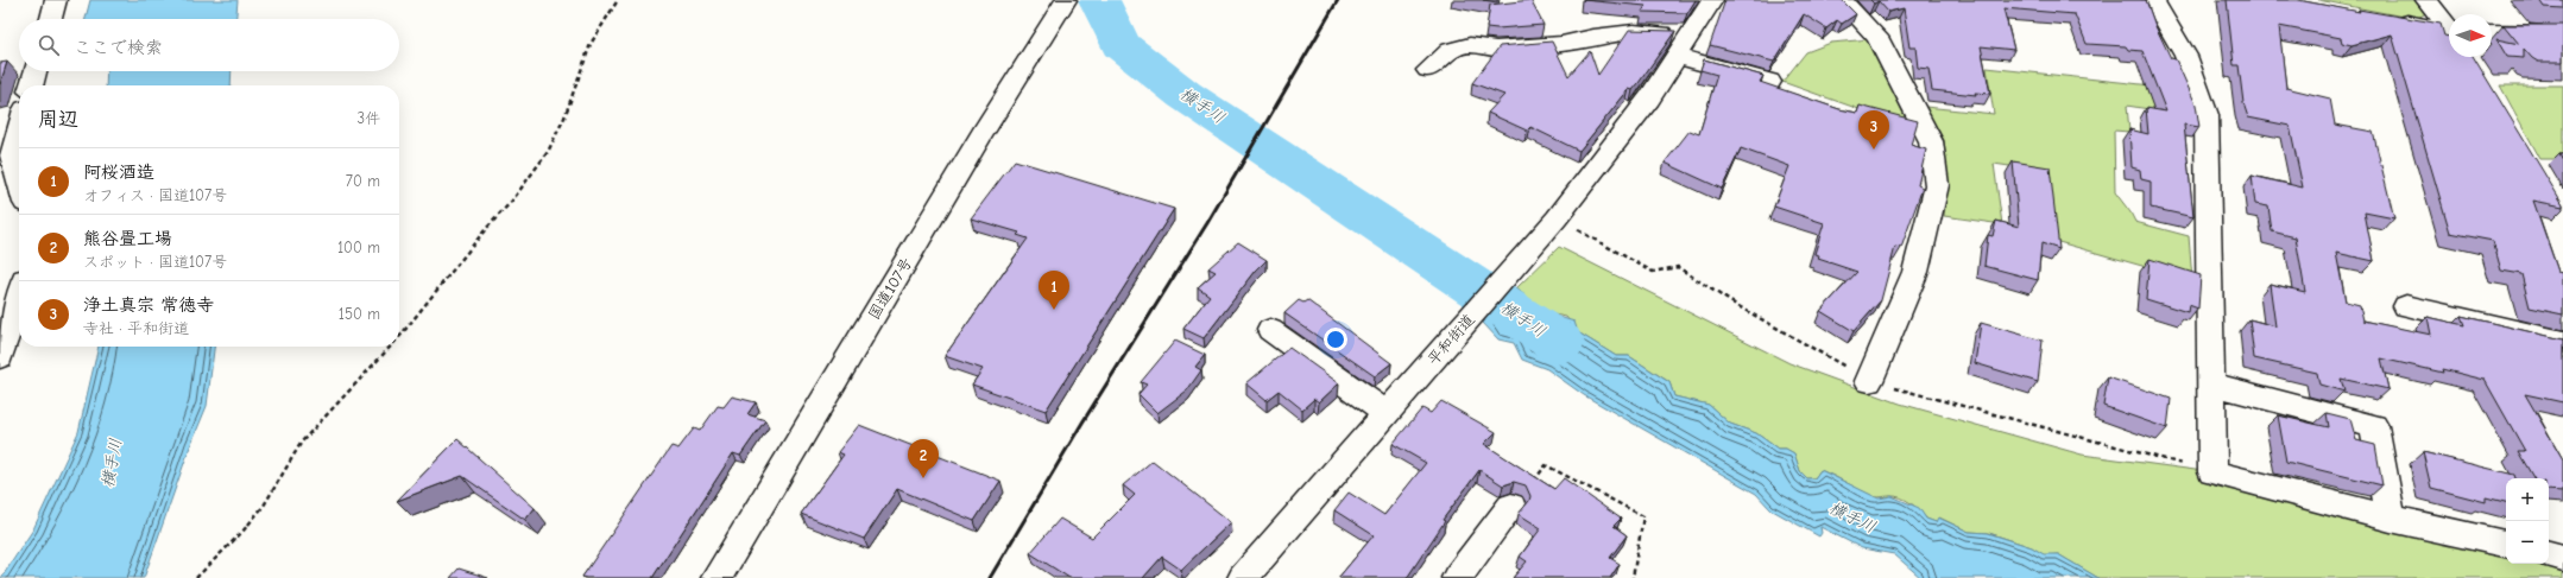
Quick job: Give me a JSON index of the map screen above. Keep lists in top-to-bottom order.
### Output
{
  "streets": {
    "main road": ["国道107号", "平和街道"]
  },
  "water": ["横手川"],
  "north": "right",
  "page": {
    "search": "ここで検索",
    "heading": ["周辺", "3件"],
    "pins": ["3", "1", "2"],
    "list": [
      {
        "mark": "1",
        "name": "阿桜酒造",
        "note": "オフィス · 国道107号",
        "value": "70 m"
      },
      {
        "mark": "2",
        "name": "熊谷畳工場",
        "note": "スポット · 国道107号",
        "value": "100 m"
      },
      {
        "mark": "3",
        "name": "浄土真宗 常徳寺",
        "note": "寺社 · 平和街道",
        "value": "150 m"
      }
    ],
    "map_buttons": ["+", "−"]
  }
}
